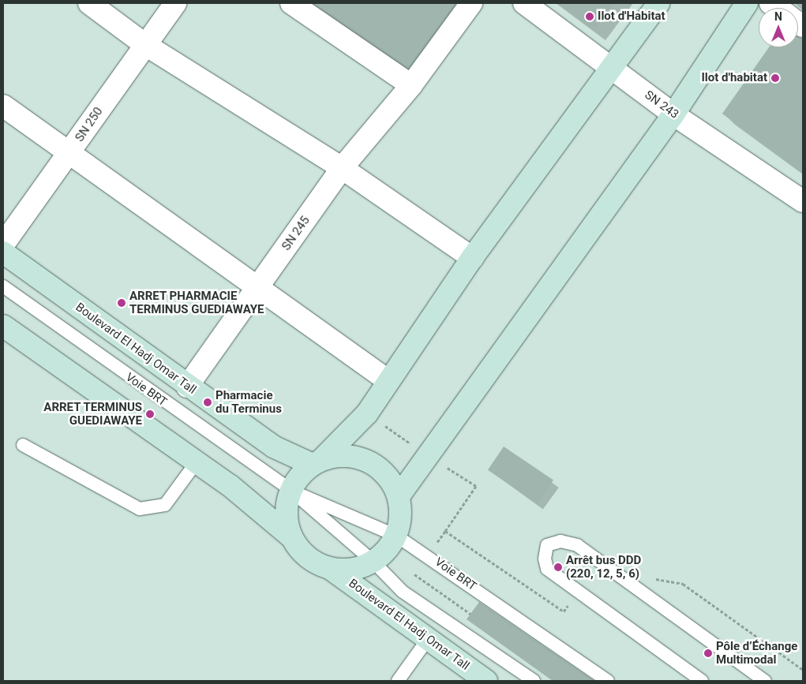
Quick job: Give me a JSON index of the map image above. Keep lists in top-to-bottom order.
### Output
{
  "streets": {
    "main road": ["Boulevard El Hadj Omar Tall"],
    "street": ["SN 243", "SN 250", "SN 245"],
    "lane": ["Voie BRT"]
  },
  "crossings": [
    ["SN 245", "Boulevard El Hadj Omar Tall"],
    ["Boulevard El Hadj Omar Tall", "Voie BRT"]
  ],
  "places": [
    "Ilot d'Habitat",
    "Ilot d'habitat",
    "ARRET PHARMACIE TERMINUS GUEDIAWAYE",
    "Pharmacie du Terminus",
    "ARRET TERMINUS GUEDIAWAYE",
    "Arrêt bus DDD (220, 12, 5, 6)",
    "Pôle d’Échange Multimodal"
  ],
  "north": "top"
}
